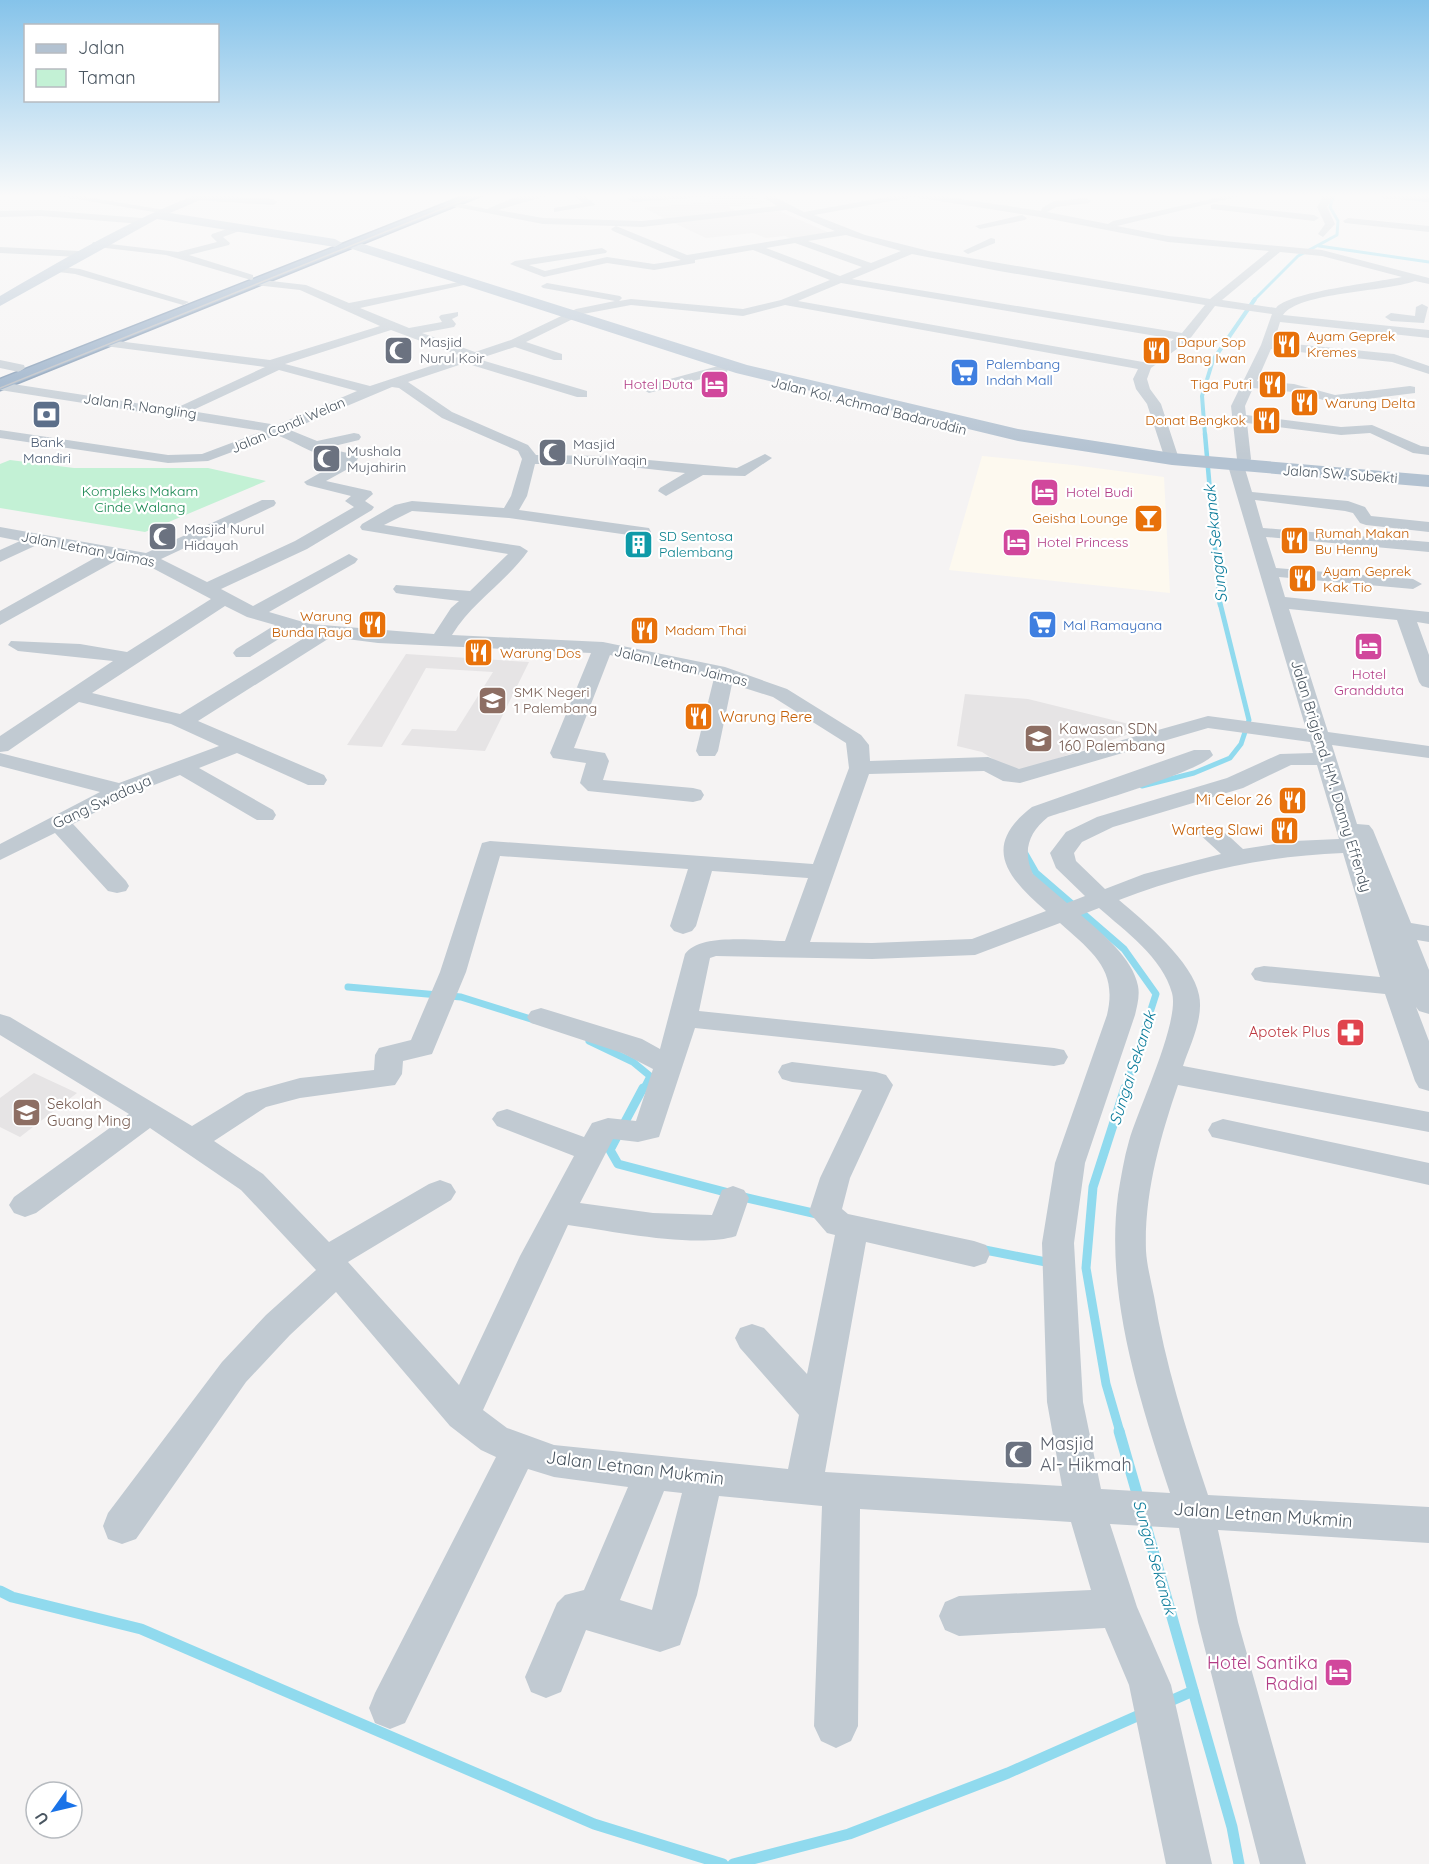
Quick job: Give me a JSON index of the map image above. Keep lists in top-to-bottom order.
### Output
{
  "streets": {
    "main road": ["Jalan Kol. Achmad Badaruddin", "Jalan SW. Subekti"],
    "street": [
      "Jalan R. Nangling",
      "Jalan Candi Welan",
      "Jalan Letnan Jaimas",
      "Jalan Brigjend. HM. Danny Effendy",
      "Gang Swadaya",
      "Jalan Letnan Mukmin"
    ]
  },
  "crossings": [
    ["Jalan R. Nangling", "Jalan Candi Welan"],
    ["Jalan R. Nangling", "Jalan Letnan Jaimas"],
    ["Jalan Kol. Achmad Badaruddin", "Jalan Candi Welan"],
    ["Jalan Kol. Achmad Badaruddin", "Jalan SW. Subekti"],
    ["Jalan SW. Subekti", "Jalan Brigjend. HM. Danny Effendy"]
  ],
  "water": ["Sungai Sekanak"],
  "parks": ["Kompleks Makam Cinde Walang"],
  "places": {
    "restaurant": [
      "Ayam Geprek Kremes",
      "Dapur Sop Bang Iwan",
      "Tiga Putri",
      "Warung Delta",
      "Donat Bengkok",
      "Rumah Makan Bu Henny",
      "Ayam Geprek Kak Tio",
      "Warung Bunda Raya",
      "Madam Thai",
      "Warung Dos",
      "Warung Rere",
      "Mi Celor 26",
      "Warteg Slawi"
    ],
    "mosque": [
      "Masjid Nurul Koir",
      "Masjid Nurul Yaqin",
      "Mushala Mujahirin",
      "Masjid Nurul Hidayah",
      "Masjid Al- Hikmah"
    ],
    "supermarket": ["Palembang Indah Mall", "Mal Ramayana"],
    "hotel": [
      "Hotel Duta",
      "Hotel Budi",
      "Hotel Princess",
      "Hotel Grandduta",
      "Hotel Santika Radial"
    ],
    "bank": ["Bank Mandiri"],
    "bar": ["Geisha Lounge"],
    "building": ["SD Sentosa Palembang"],
    "school or university": ["SMK Negeri 1 Palembang", "Kawasan SDN 160 Palembang", "Sekolah Guang Ming"],
    "pharmacy": ["Apotek Plus"]
  },
  "legend": ["Jalan", "Taman"],
  "north": "bottom left"
}
